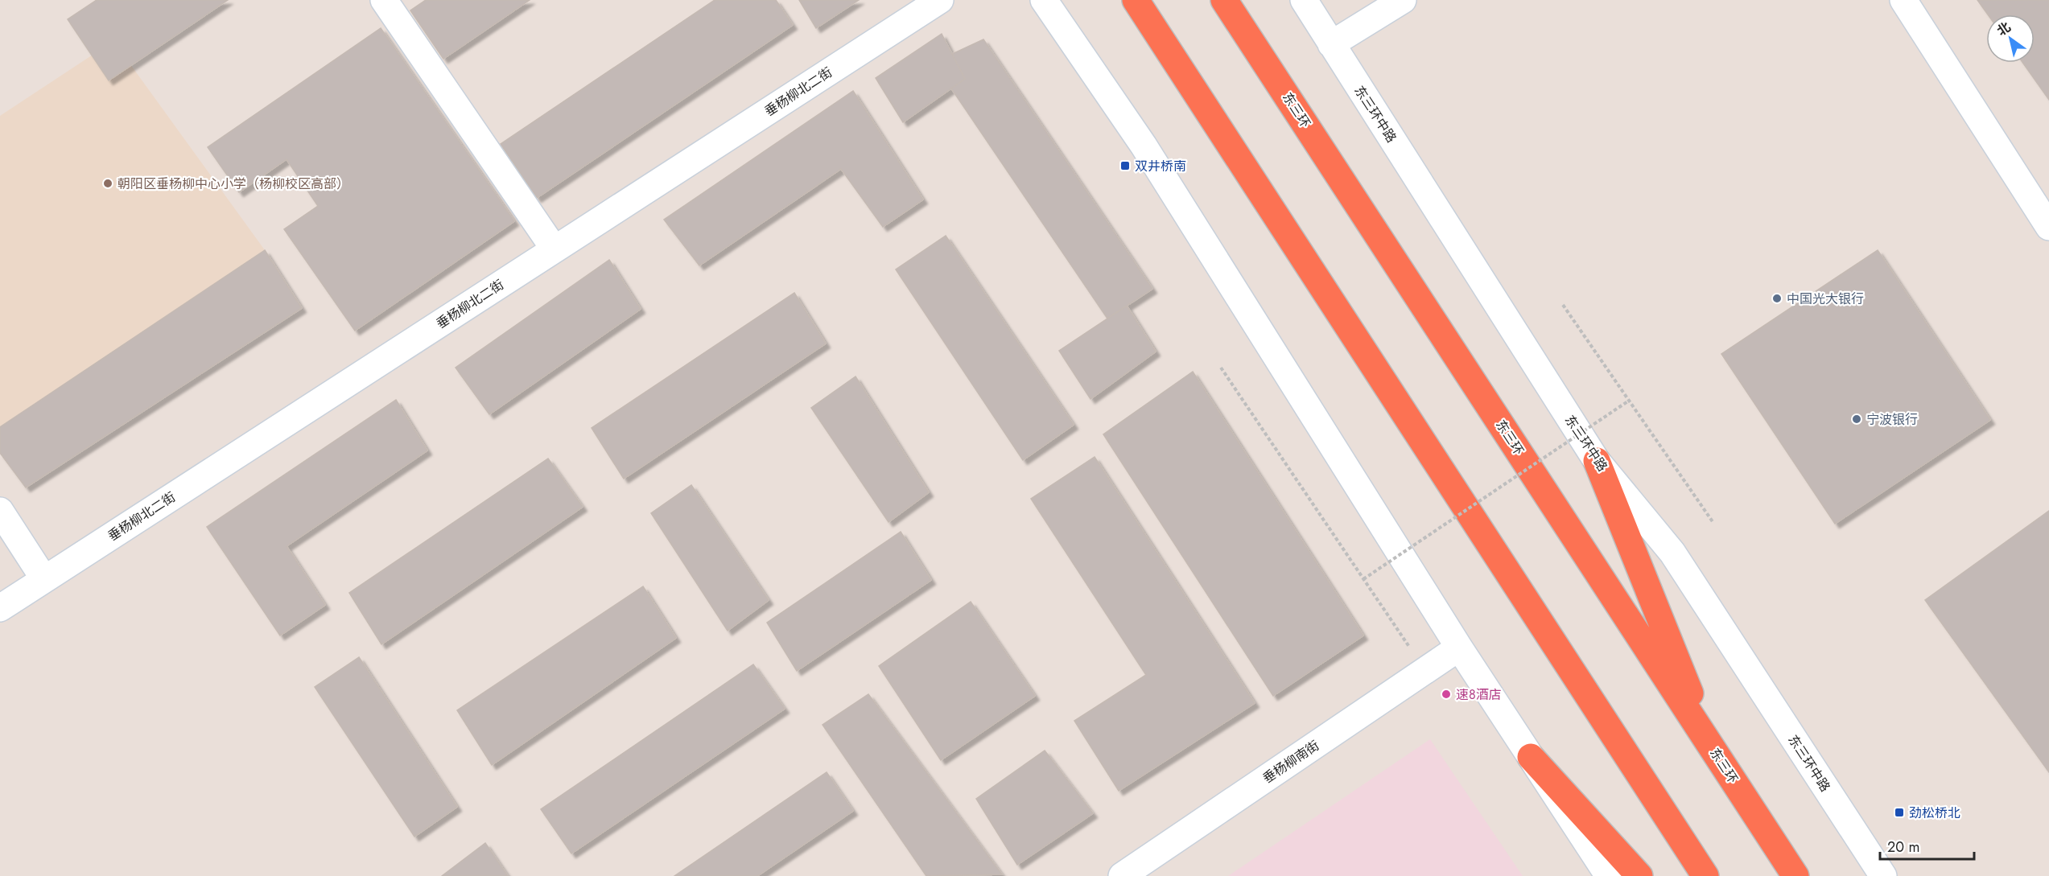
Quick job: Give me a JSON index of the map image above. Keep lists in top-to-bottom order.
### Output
{
  "streets": {
    "highway": ["东三环"],
    "street": ["垂杨柳北二街", "东三环中路", "垂杨柳南街"]
  },
  "places": {
    "transit": ["双井桥南", "劲松桥北"],
    "other": [
      "朝阳区垂杨柳中心小学（杨柳校区高部）",
      "中国光大银行",
      "宁波银行",
      "速8酒店"
    ]
  },
  "scale_bar": "20 m",
  "north": "top left"
}
